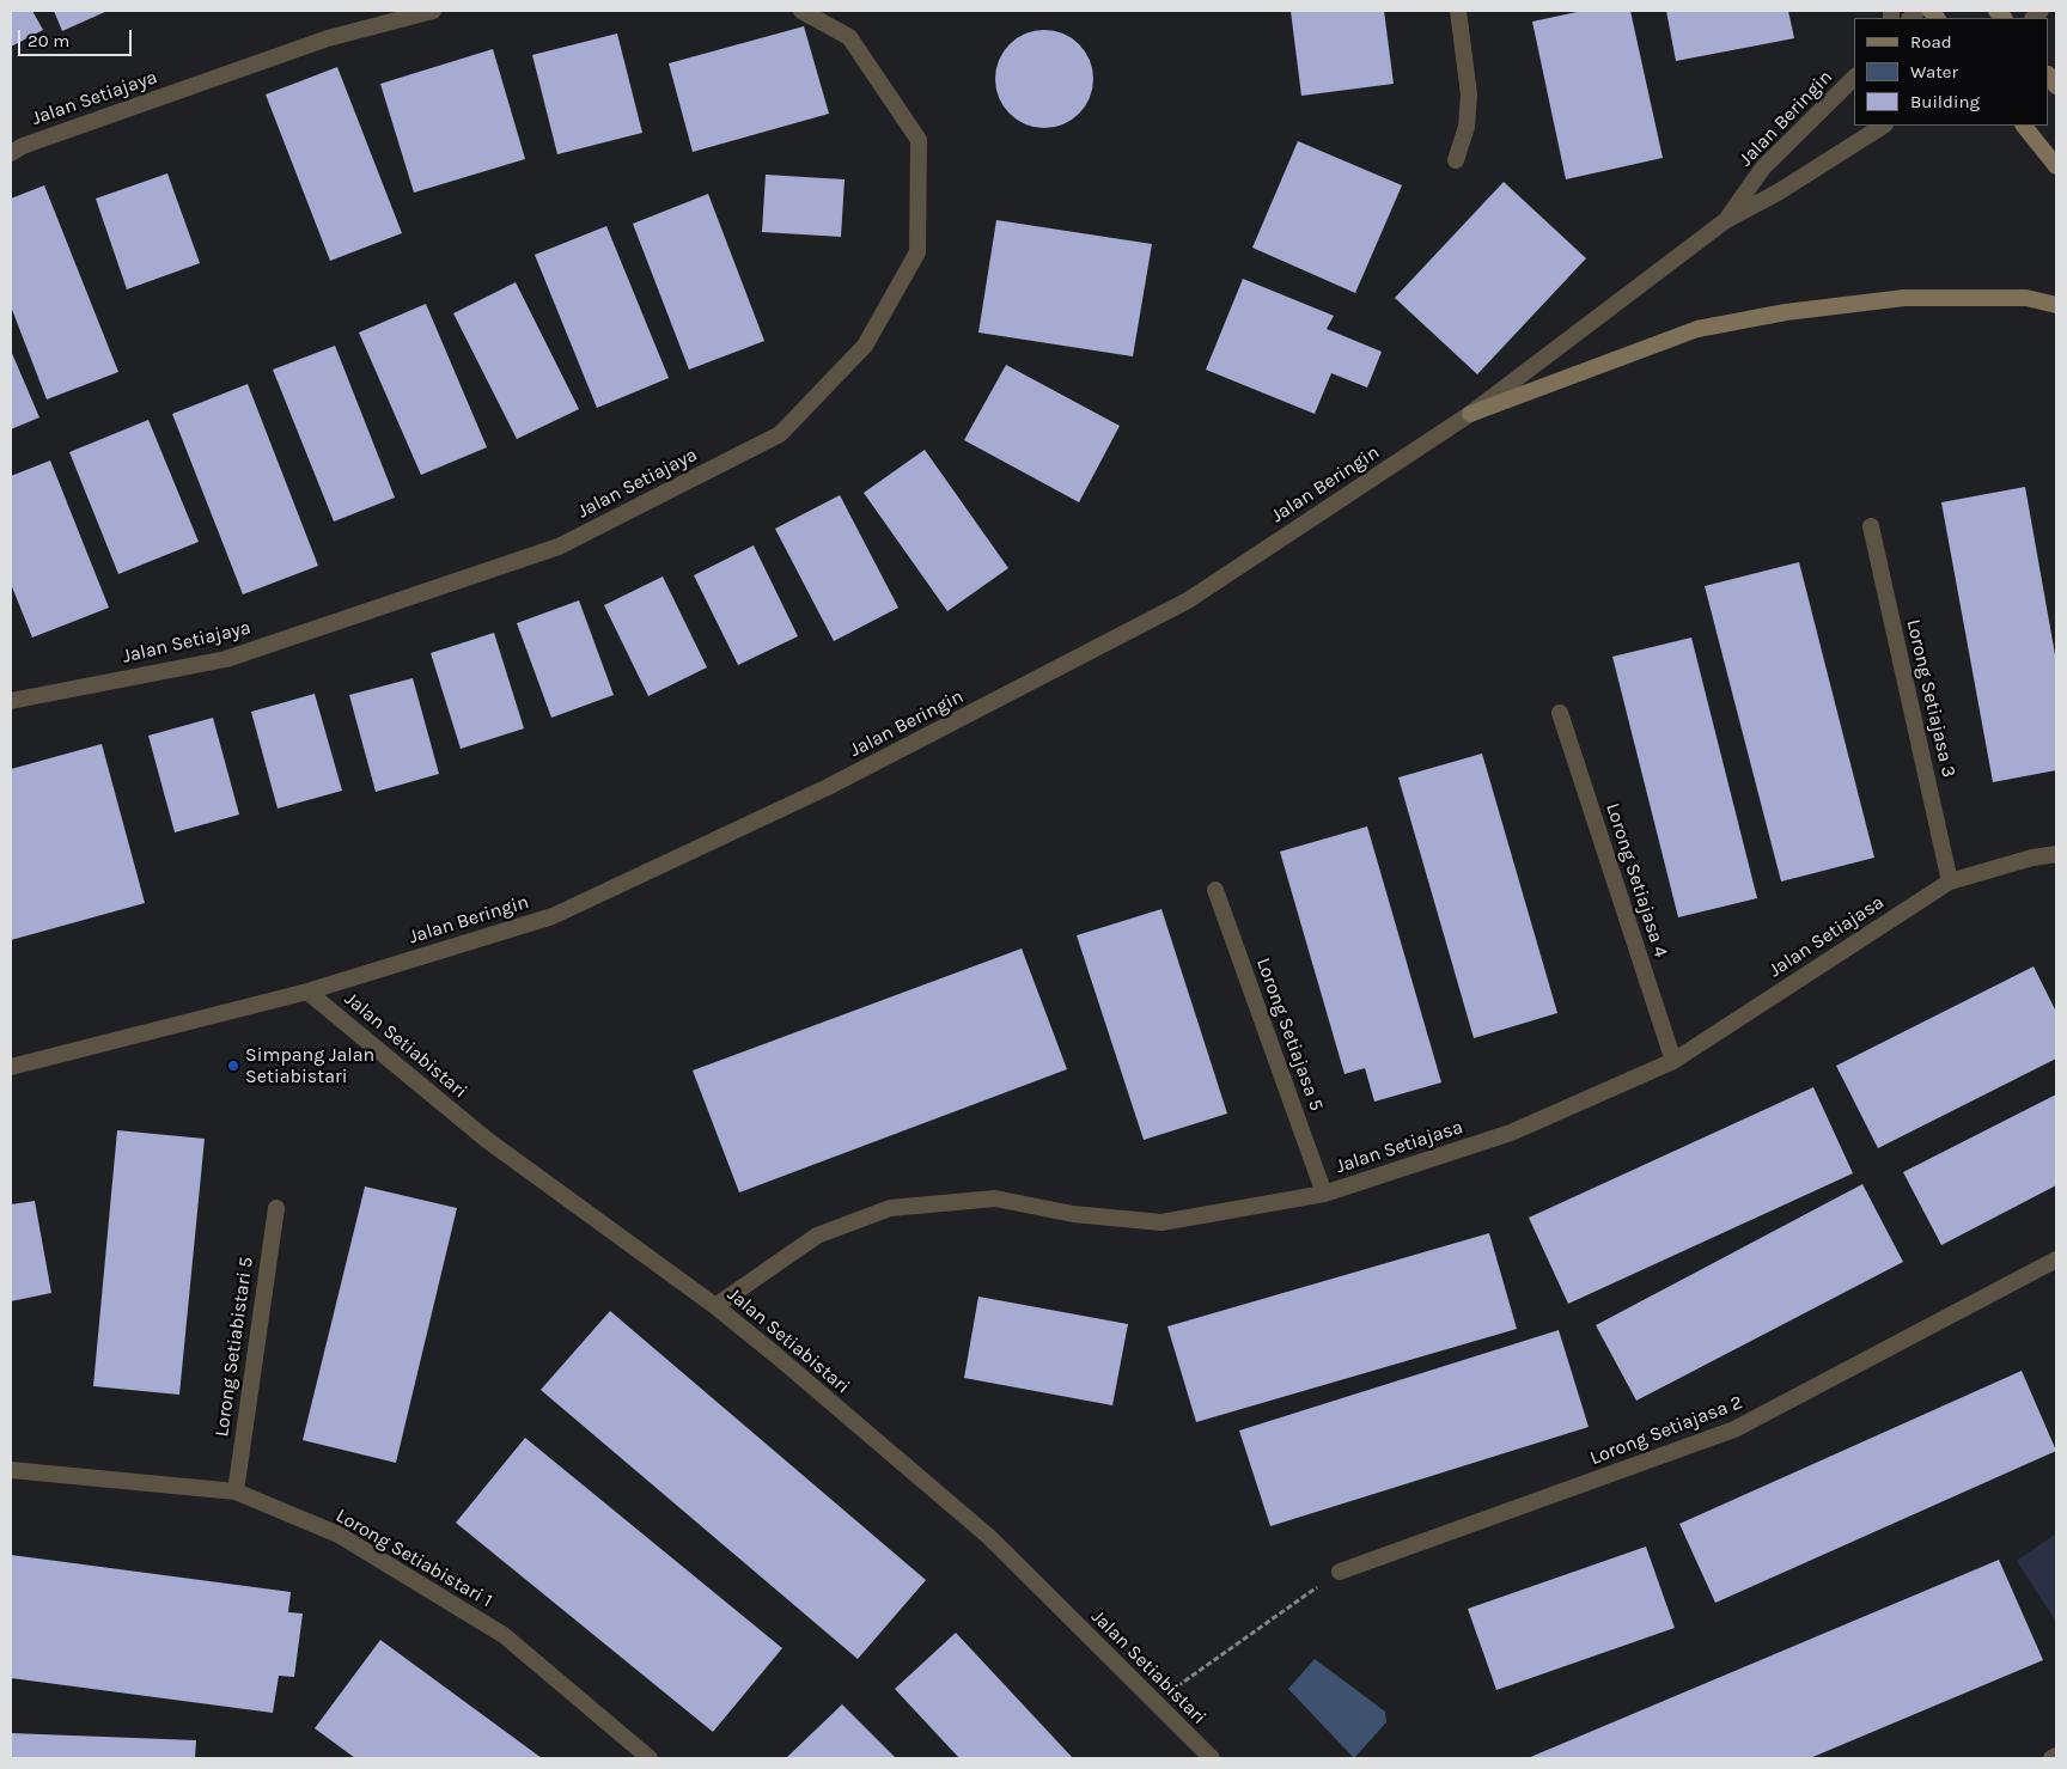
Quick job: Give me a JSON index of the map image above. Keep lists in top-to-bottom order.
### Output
{
  "streets": {
    "street": [
      "Jalan Setiajaya",
      "Jalan Beringin",
      "Lorong Setiajasa 3",
      "Lorong Setiajasa 4",
      "Jalan Setiajasa",
      "Lorong Setiajasa 5",
      "Jalan Setiabistari",
      "Lorong Setiabistari 5",
      "Lorong Setiajasa 2",
      "Lorong Setiabistari 1"
    ]
  },
  "crossings": [
    ["Jalan Beringin", "Jalan Setiabistari"],
    ["Lorong Setiajasa 3", "Jalan Setiajasa"],
    ["Lorong Setiajasa 4", "Jalan Setiajasa"],
    ["Jalan Setiajasa", "Lorong Setiajasa 5"],
    ["Jalan Setiajasa", "Jalan Setiabistari"],
    ["Lorong Setiabistari 5", "Lorong Setiabistari 1"]
  ],
  "places": ["Simpang Jalan Setiabistari"],
  "legend": ["Road", "Water", "Building"],
  "scale_bar": "20 m"
}
